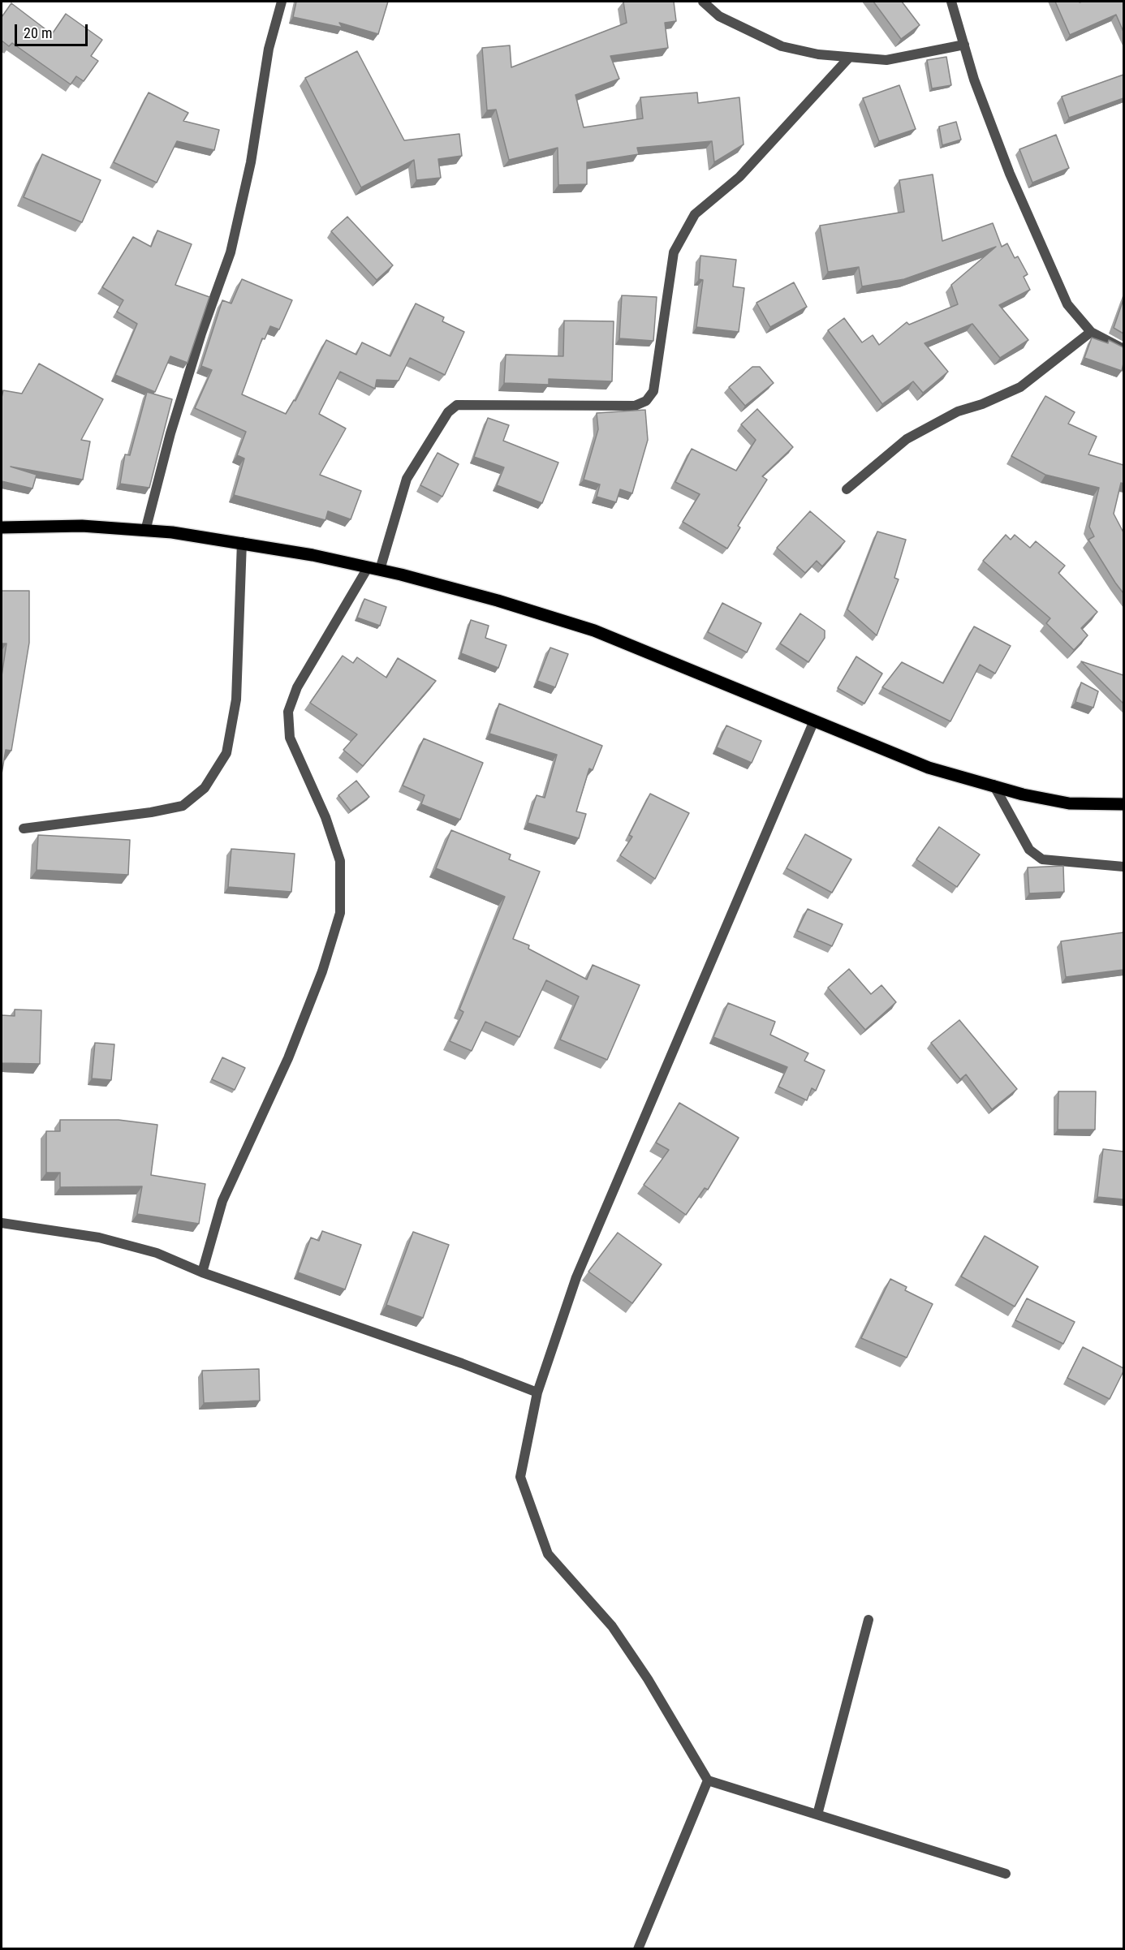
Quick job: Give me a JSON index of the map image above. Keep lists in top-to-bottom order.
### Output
{
  "scale_bar": "20 m"
}
